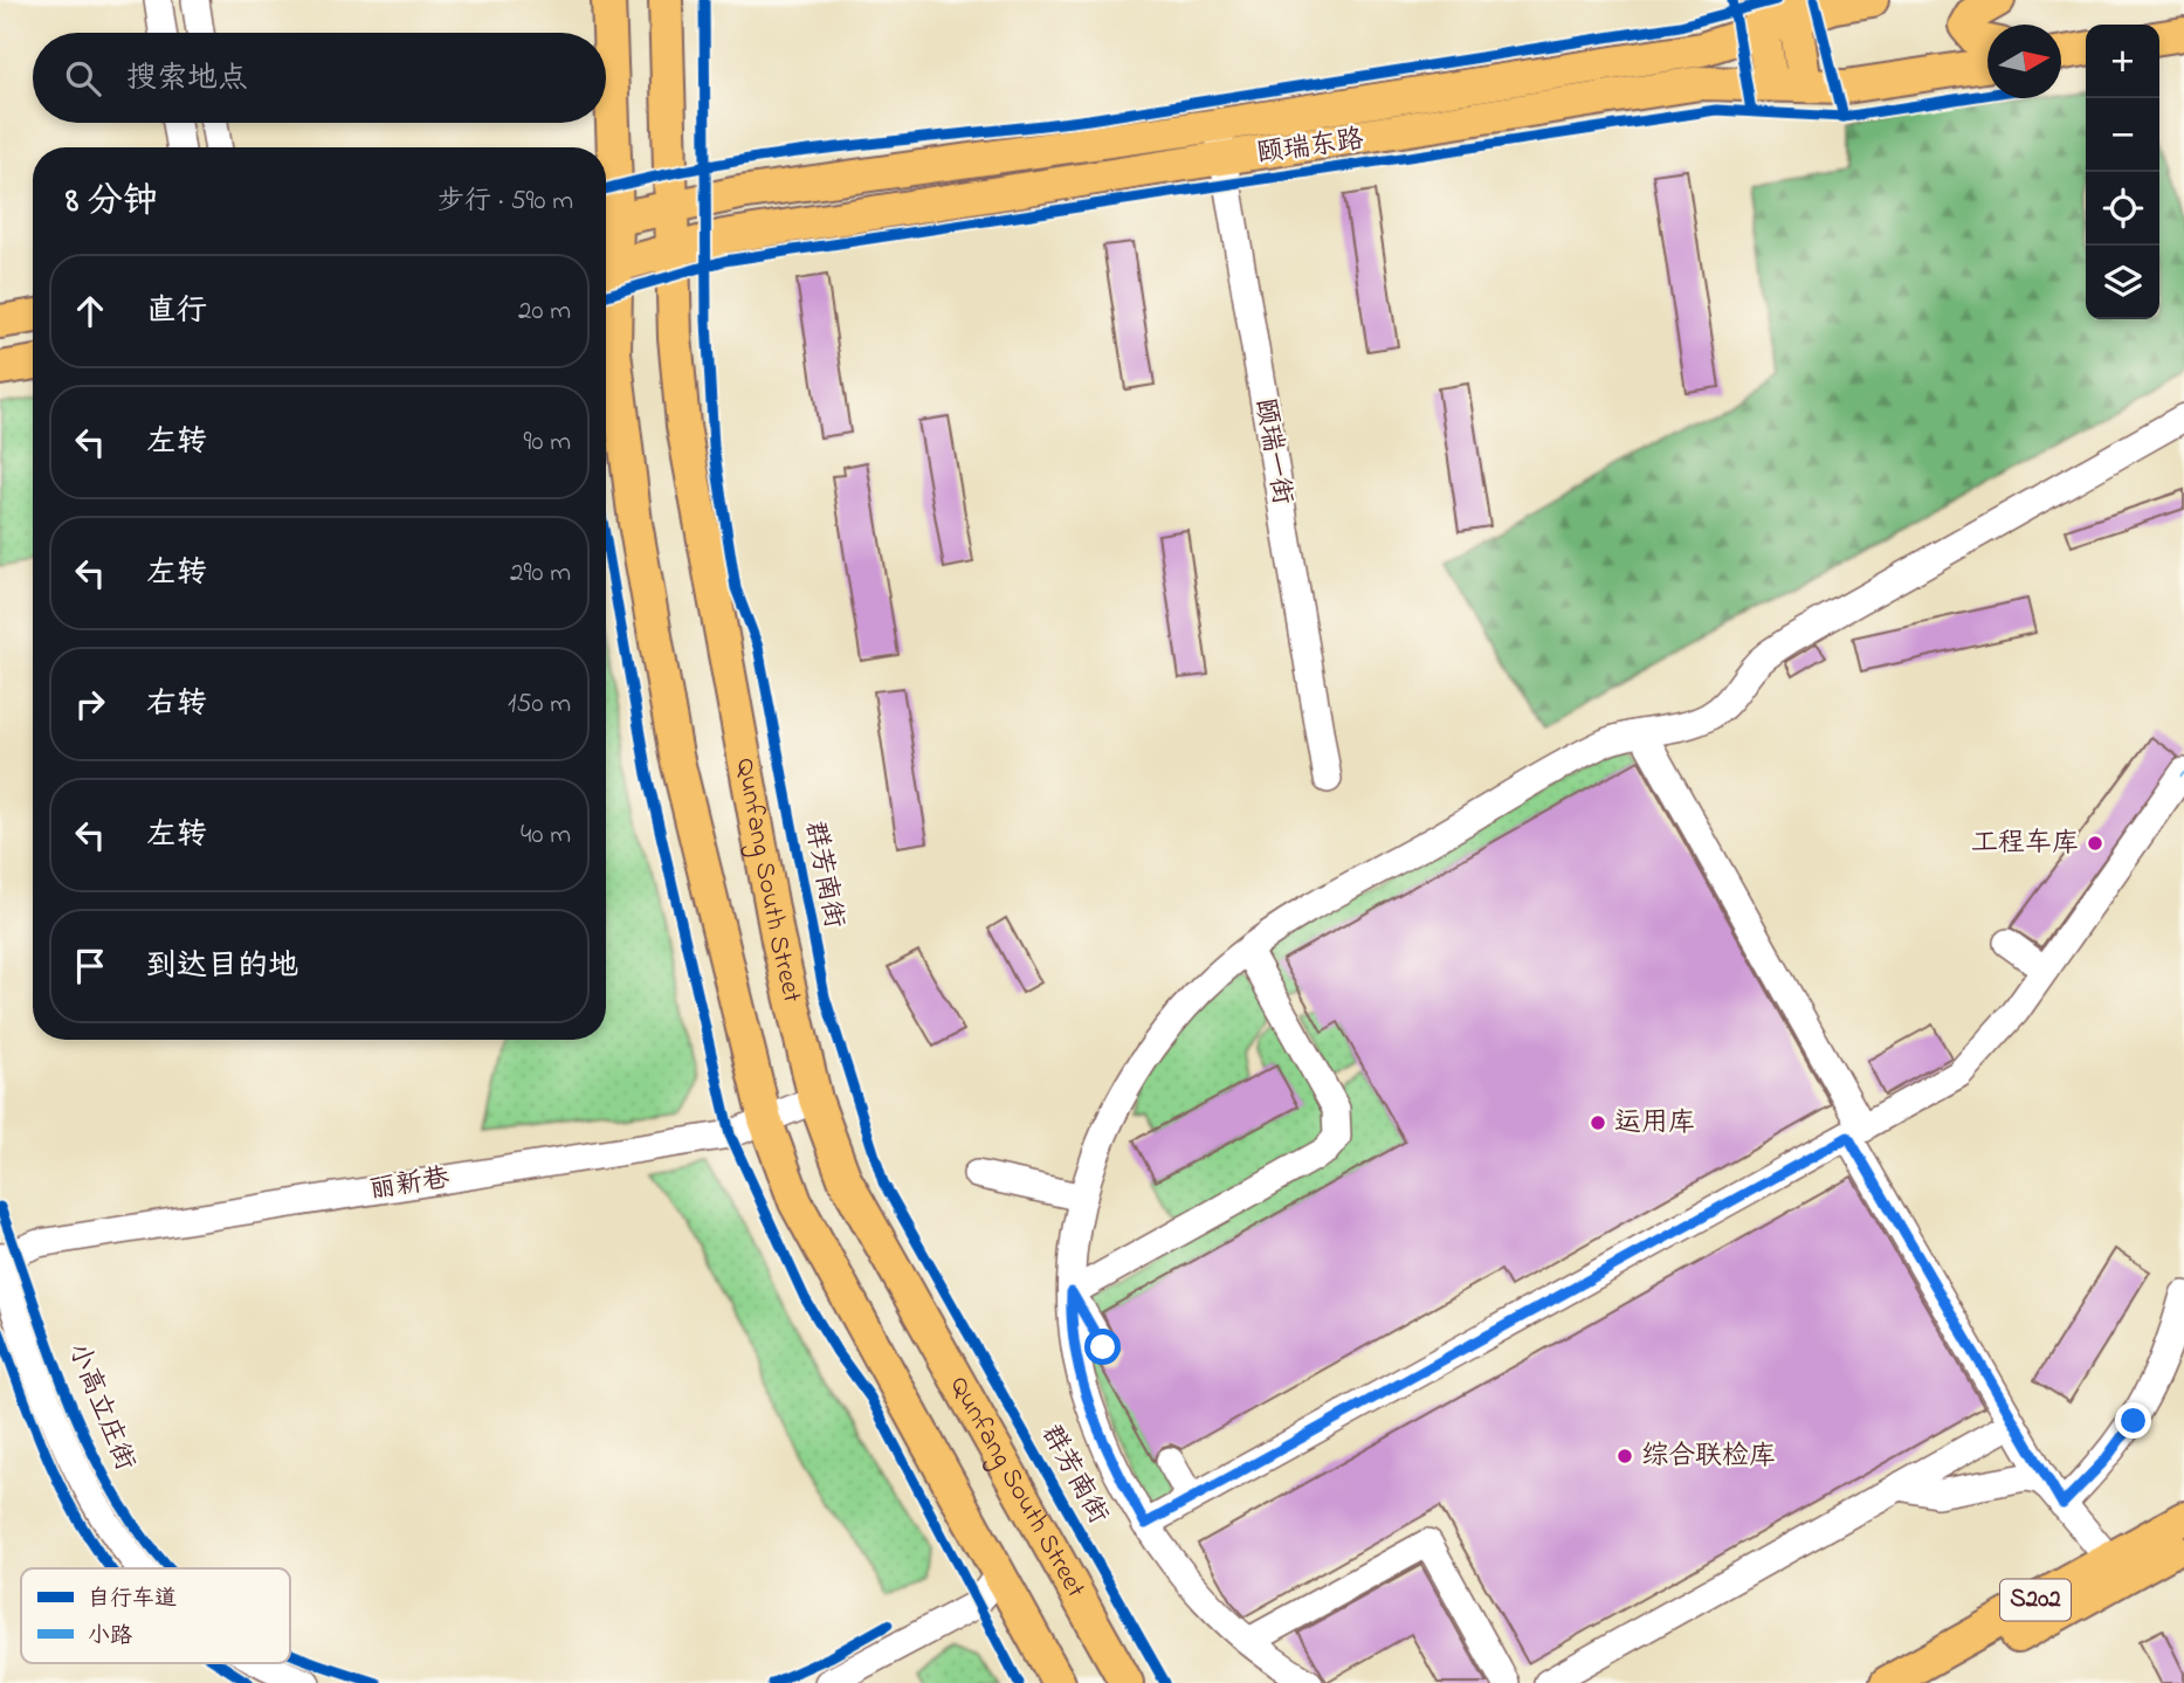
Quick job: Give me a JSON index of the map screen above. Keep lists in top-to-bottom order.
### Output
{
  "streets": {
    "main road": ["颐瑞东路", "Qunfang South Street", "S202"],
    "street": ["颐瑞一街", "丽新巷", "小高立庄街"],
    "cycle path": ["群芳南街"]
  },
  "crossings": [
    ["颐瑞东路", "颐瑞一街"],
    ["颐瑞东路", "Qunfang South Street"],
    ["Qunfang South Street", "丽新巷"]
  ],
  "places": ["工程车库", "运用库", "综合联检库"],
  "legend": ["自行车道", "小路"],
  "north": "right",
  "page": {
    "map_buttons": ["+", "−"],
    "search": "搜索地点",
    "heading": ["8 分钟", "步行 · 590 m"],
    "list": [
      ["直行", "20 m"],
      ["左转", "90 m"],
      ["左转", "290 m"],
      ["右转", "150 m"],
      ["左转", "40 m"],
      "到达目的地"
    ]
  }
}
